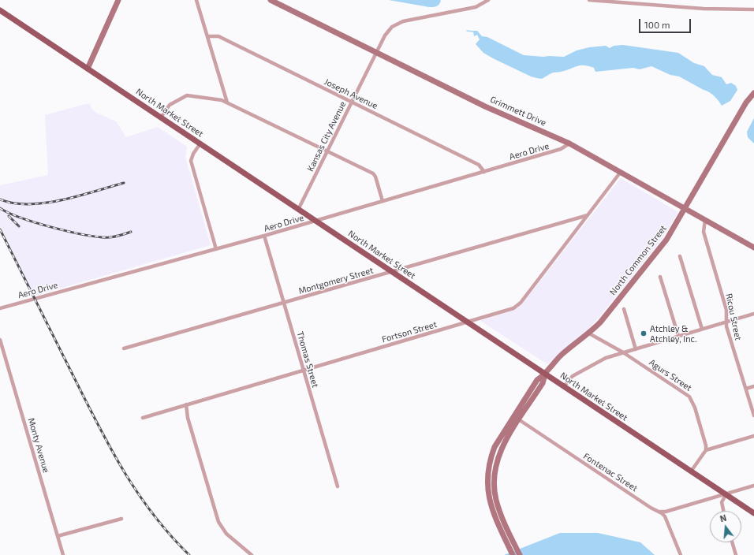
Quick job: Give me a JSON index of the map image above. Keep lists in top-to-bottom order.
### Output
{
  "streets": {
    "main road": ["Grimmett Drive", "North Market Street", "North Common Street"],
    "street": [
      "Joseph Avenue",
      "Kansas City Avenue",
      "Aero Drive",
      "Montgomery Street",
      "Ricou Street",
      "Fortson Street",
      "Thomas Street",
      "Agurs Street",
      "Monty Avenue",
      "Fontenac Street"
    ]
  },
  "crossings": [
    ["Joseph Avenue", "Kansas City Avenue"],
    ["Joseph Avenue", "Aero Drive"],
    ["Grimmett Drive", "Kansas City Avenue"],
    ["Grimmett Drive", "Aero Drive"],
    ["Grimmett Drive", "North Common Street"],
    ["Grimmett Drive", "Ricou Street"],
    ["Grimmett Drive", "Fortson Street"],
    ["North Market Street", "Kansas City Avenue"],
    ["North Market Street", "Aero Drive"],
    ["North Market Street", "North Common Street"],
    ["North Market Street", "Montgomery Street"],
    ["North Market Street", "Fortson Street"],
    ["Aero Drive", "Thomas Street"],
    ["North Common Street", "Agurs Street"],
    ["North Common Street", "Fontenac Street"],
    ["Montgomery Street", "Fortson Street"],
    ["Montgomery Street", "Thomas Street"],
    ["Fortson Street", "Thomas Street"]
  ],
  "places": ["Atchley & Atchley, Inc."],
  "scale_bar": "100 m",
  "north": "top"
}
